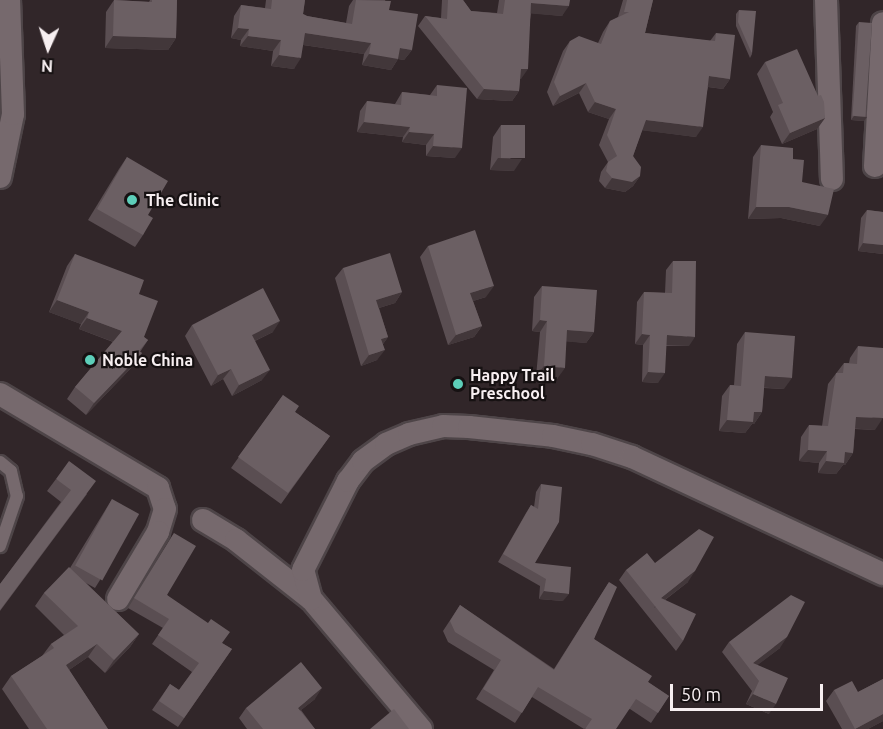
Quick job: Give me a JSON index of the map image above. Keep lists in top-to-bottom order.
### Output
{
  "places": ["The Clinic", "Noble China", "Happy Trail Preschool"],
  "scale_bar": "50 m",
  "north": "bottom"
}
